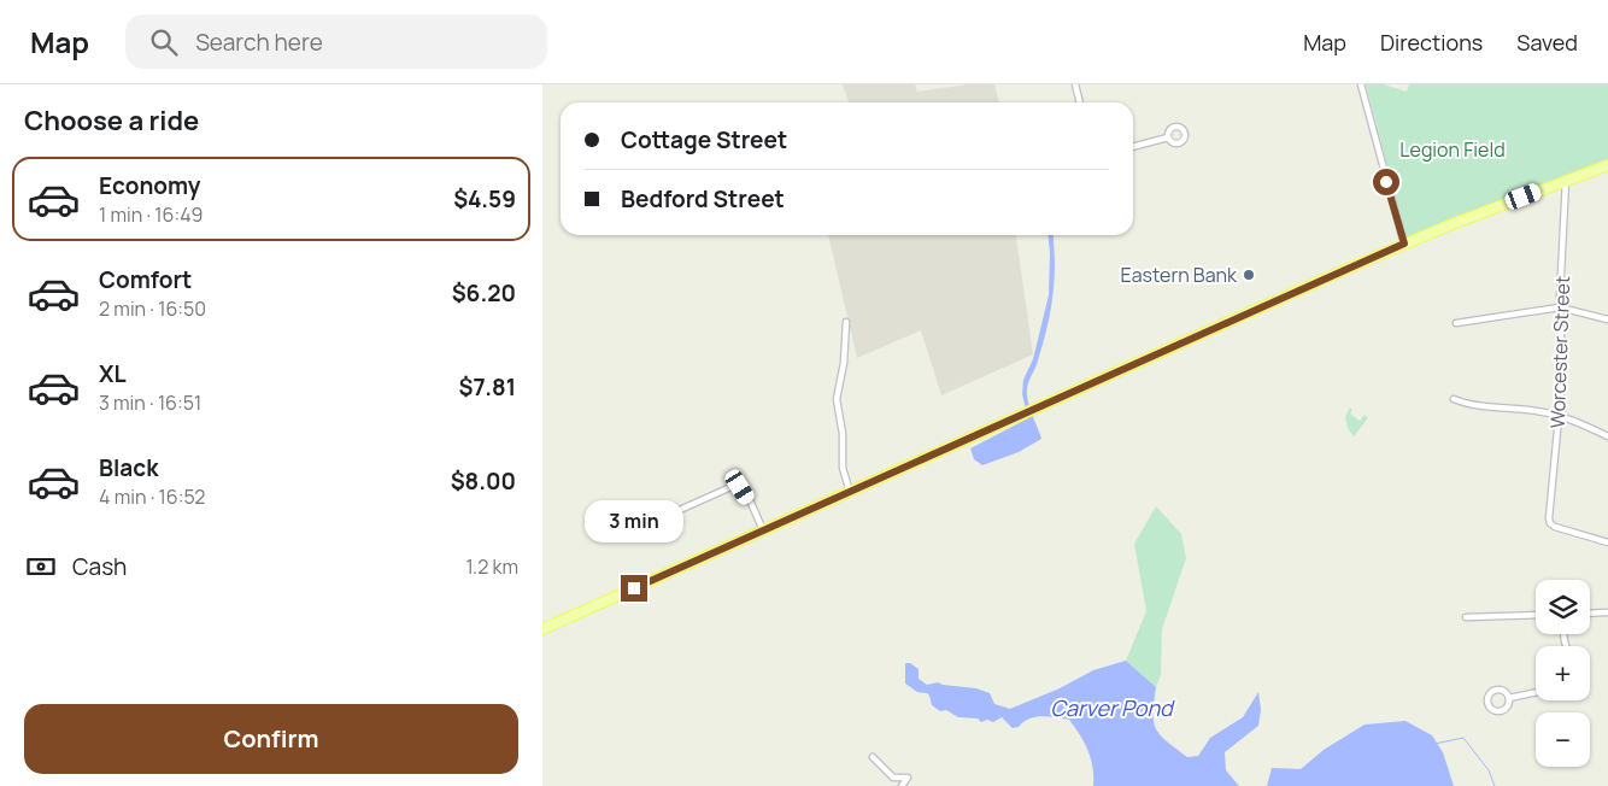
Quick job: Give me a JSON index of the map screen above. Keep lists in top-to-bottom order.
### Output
{
  "streets": {
    "street": ["Worcester Street"]
  },
  "water": ["Carver Pond"],
  "parks": ["Legion Field"],
  "places": ["Eastern Bank"],
  "page": {
    "header": "Map",
    "search": "Search here",
    "nav": ["Map", "Directions", "Saved"],
    "heading": "Choose a ride",
    "banner": ["Cottage Street", "Bedford Street"],
    "list": [
      {
        "name": "Economy",
        "note": "1 min · 16:49",
        "value": "$4.59"
      },
      {
        "name": "Comfort",
        "note": "2 min · 16:50",
        "value": "$6.20"
      },
      {
        "name": "XL",
        "note": "3 min · 16:51",
        "value": "$7.81"
      },
      {
        "name": "Black",
        "note": "4 min · 16:52",
        "value": "$8.00"
      }
    ],
    "bubble": "3 min",
    "pay": ["Cash", "1.2 km"],
    "map_buttons": ["+", "−"],
    "buttons": "Confirm"
  }
}
